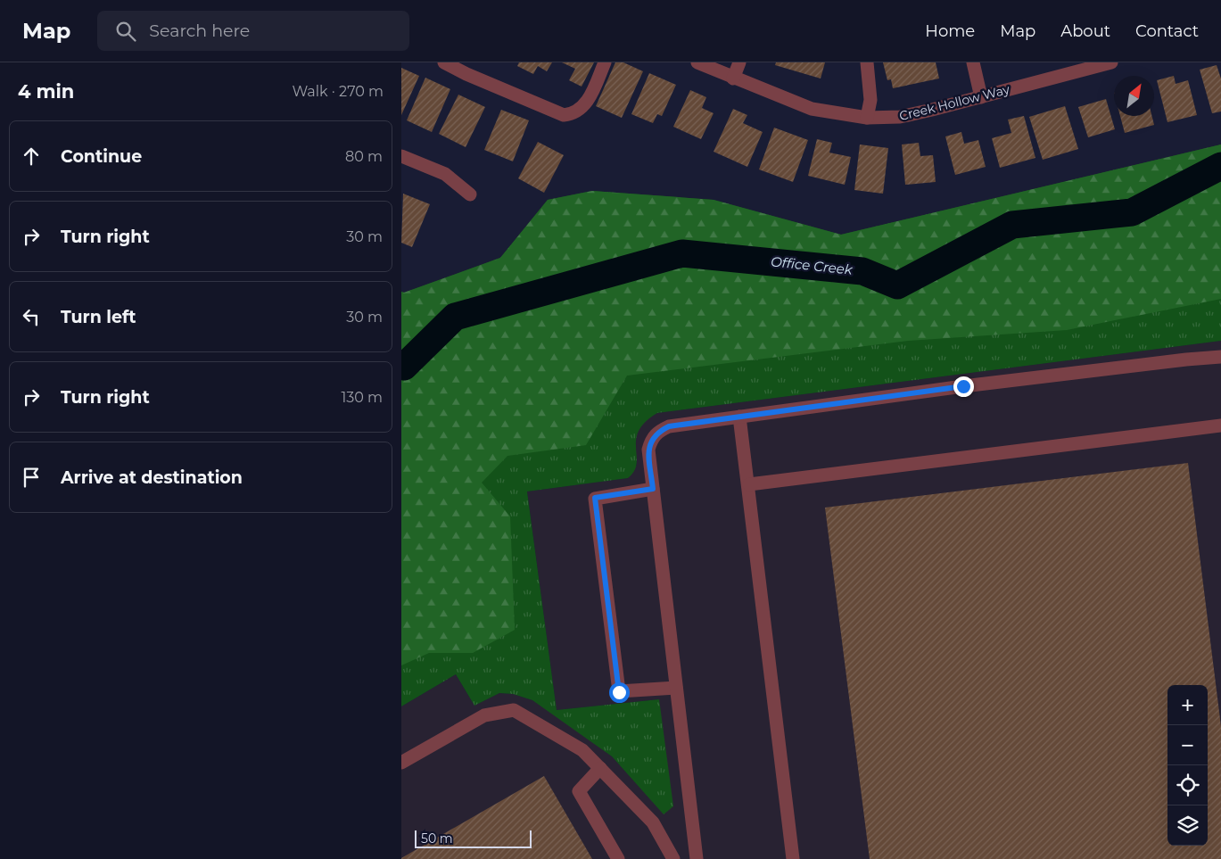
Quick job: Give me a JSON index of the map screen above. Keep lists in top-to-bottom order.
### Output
{
  "streets": {
    "street": ["Creek Hollow Way"]
  },
  "water": ["Office Creek"],
  "scale_bar": "50 m",
  "north": "top right",
  "page": {
    "header": "Map",
    "search": "Search here",
    "nav": [
      "Home",
      "Map",
      "About",
      "Contact"
    ],
    "heading": ["4 min", "Walk · 270 m"],
    "list": [
      ["Continue", "80 m"],
      ["Turn right", "30 m"],
      ["Turn left", "30 m"],
      ["Turn right", "130 m"],
      "Arrive at destination"
    ],
    "map_buttons": ["+", "−"],
    "scale": "50 m"
  }
}
